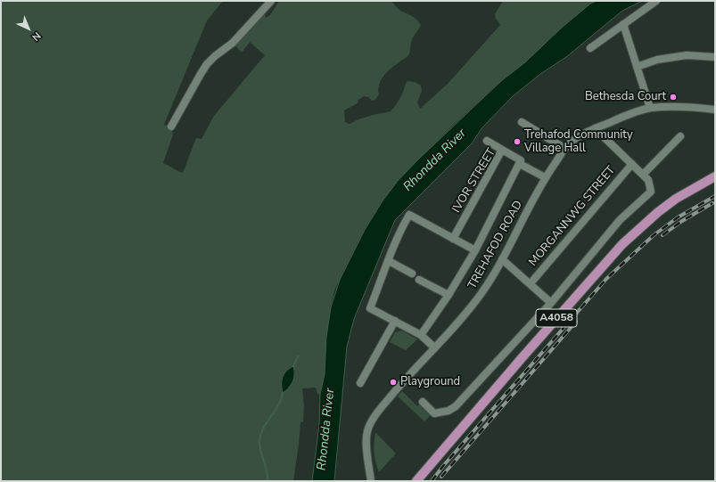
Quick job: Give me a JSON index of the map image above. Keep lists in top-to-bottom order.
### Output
{
  "streets": {
    "main road": ["A4058"],
    "street": ["IVOR STREET", "MORGANNWG STREET", "TREHAFOD ROAD"]
  },
  "crossings": [
    ["IVOR STREET", "TREHAFOD ROAD"]
  ],
  "water": ["Rhondda River"],
  "places": ["Bethesda Court", "Trehafod Community Village Hall", "Playground"],
  "north": "bottom right"
}
